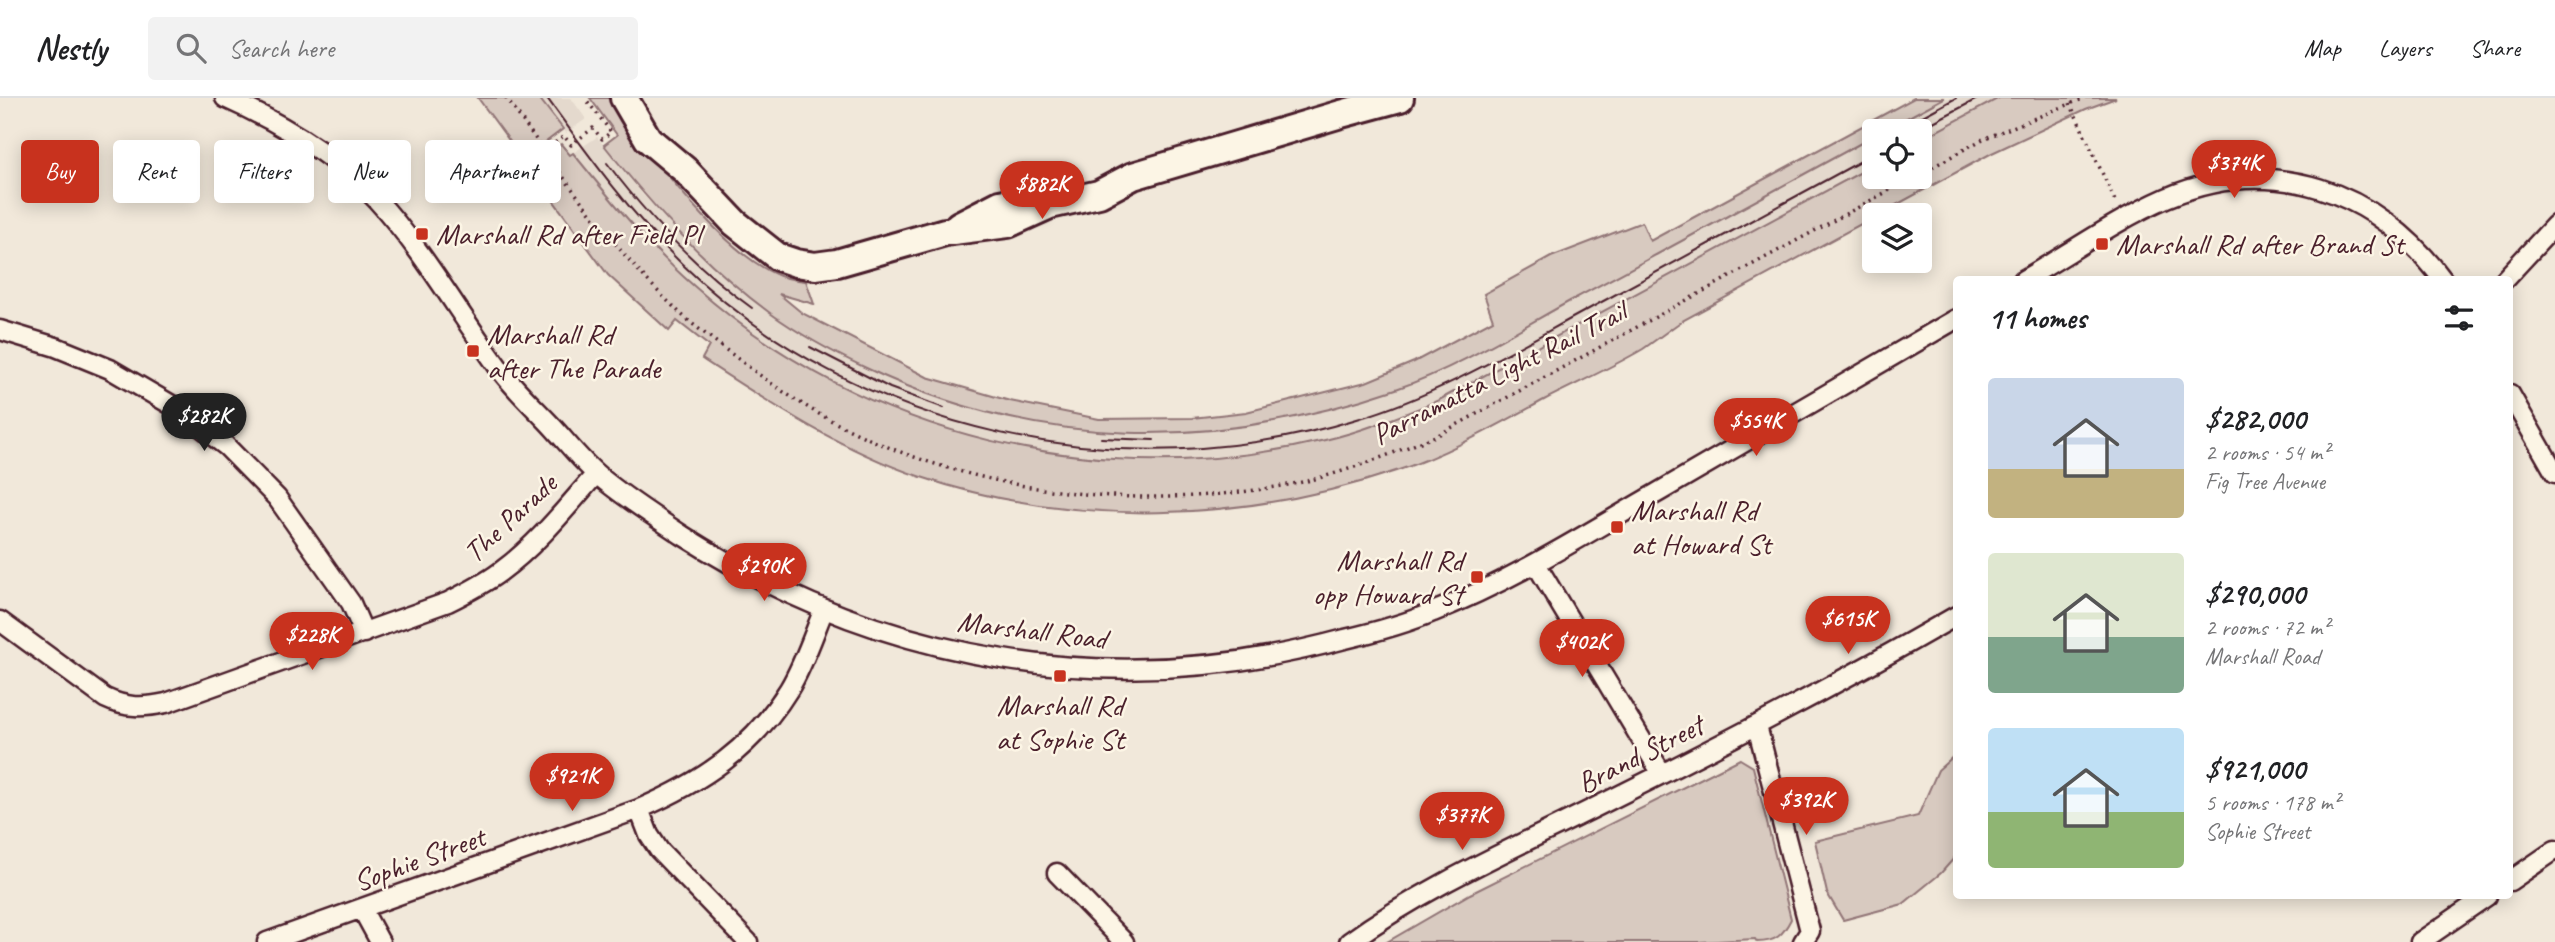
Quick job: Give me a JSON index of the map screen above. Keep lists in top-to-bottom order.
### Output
{
  "streets": {
    "street": [
      "The Parade",
      "Marshall Road",
      "Brand Street",
      "Sophie Street"
    ],
    "path": ["Parramatta Light Rail Trail"]
  },
  "crossings": [
    ["The Parade", "Marshall Road"],
    ["Marshall Road", "Sophie Street"]
  ],
  "places": {
    "transit": [
      "Marshall Rd after Field Pl",
      "Marshall Rd after Brand St",
      "Marshall Rd after The Parade",
      "Marshall Rd at Howard St",
      "Marshall Rd opp Howard St",
      "Marshall Rd at Sophie St"
    ]
  },
  "page": {
    "header": "Nestly",
    "search": "Search here",
    "nav": ["Map", "Layers", "Share"],
    "price": [
      "$374K",
      "$882K",
      "$282K",
      "$554K",
      "$290K",
      "$615K",
      "$228K",
      "$402K",
      "$921K",
      "$392K",
      "$377K"
    ],
    "chip": [
      "Buy",
      "Rent",
      "Filters",
      "New",
      "Apartment"
    ],
    "heading": "11 homes",
    "list": [
      {
        "name": "$282,000",
        "note": "2 rooms · 54 m² · Fig Tree Avenue"
      },
      {
        "name": "$290,000",
        "note": "2 rooms · 72 m² · Marshall Road"
      },
      {
        "name": "$921,000",
        "note": "5 rooms · 178 m² · Sophie Street"
      }
    ]
  }
}
